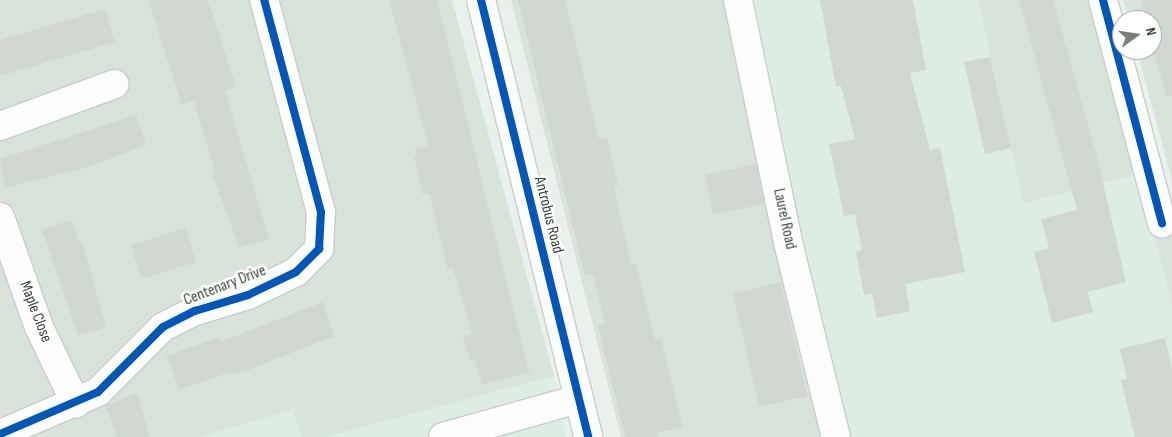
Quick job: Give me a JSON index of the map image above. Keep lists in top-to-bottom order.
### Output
{
  "streets": {
    "street": [
      "Antrobus Road",
      "Laurel Road",
      "Centenary Drive",
      "Maple Close"
    ]
  },
  "crossings": [
    ["Centenary Drive", "Maple Close"]
  ],
  "north": "right"
}
